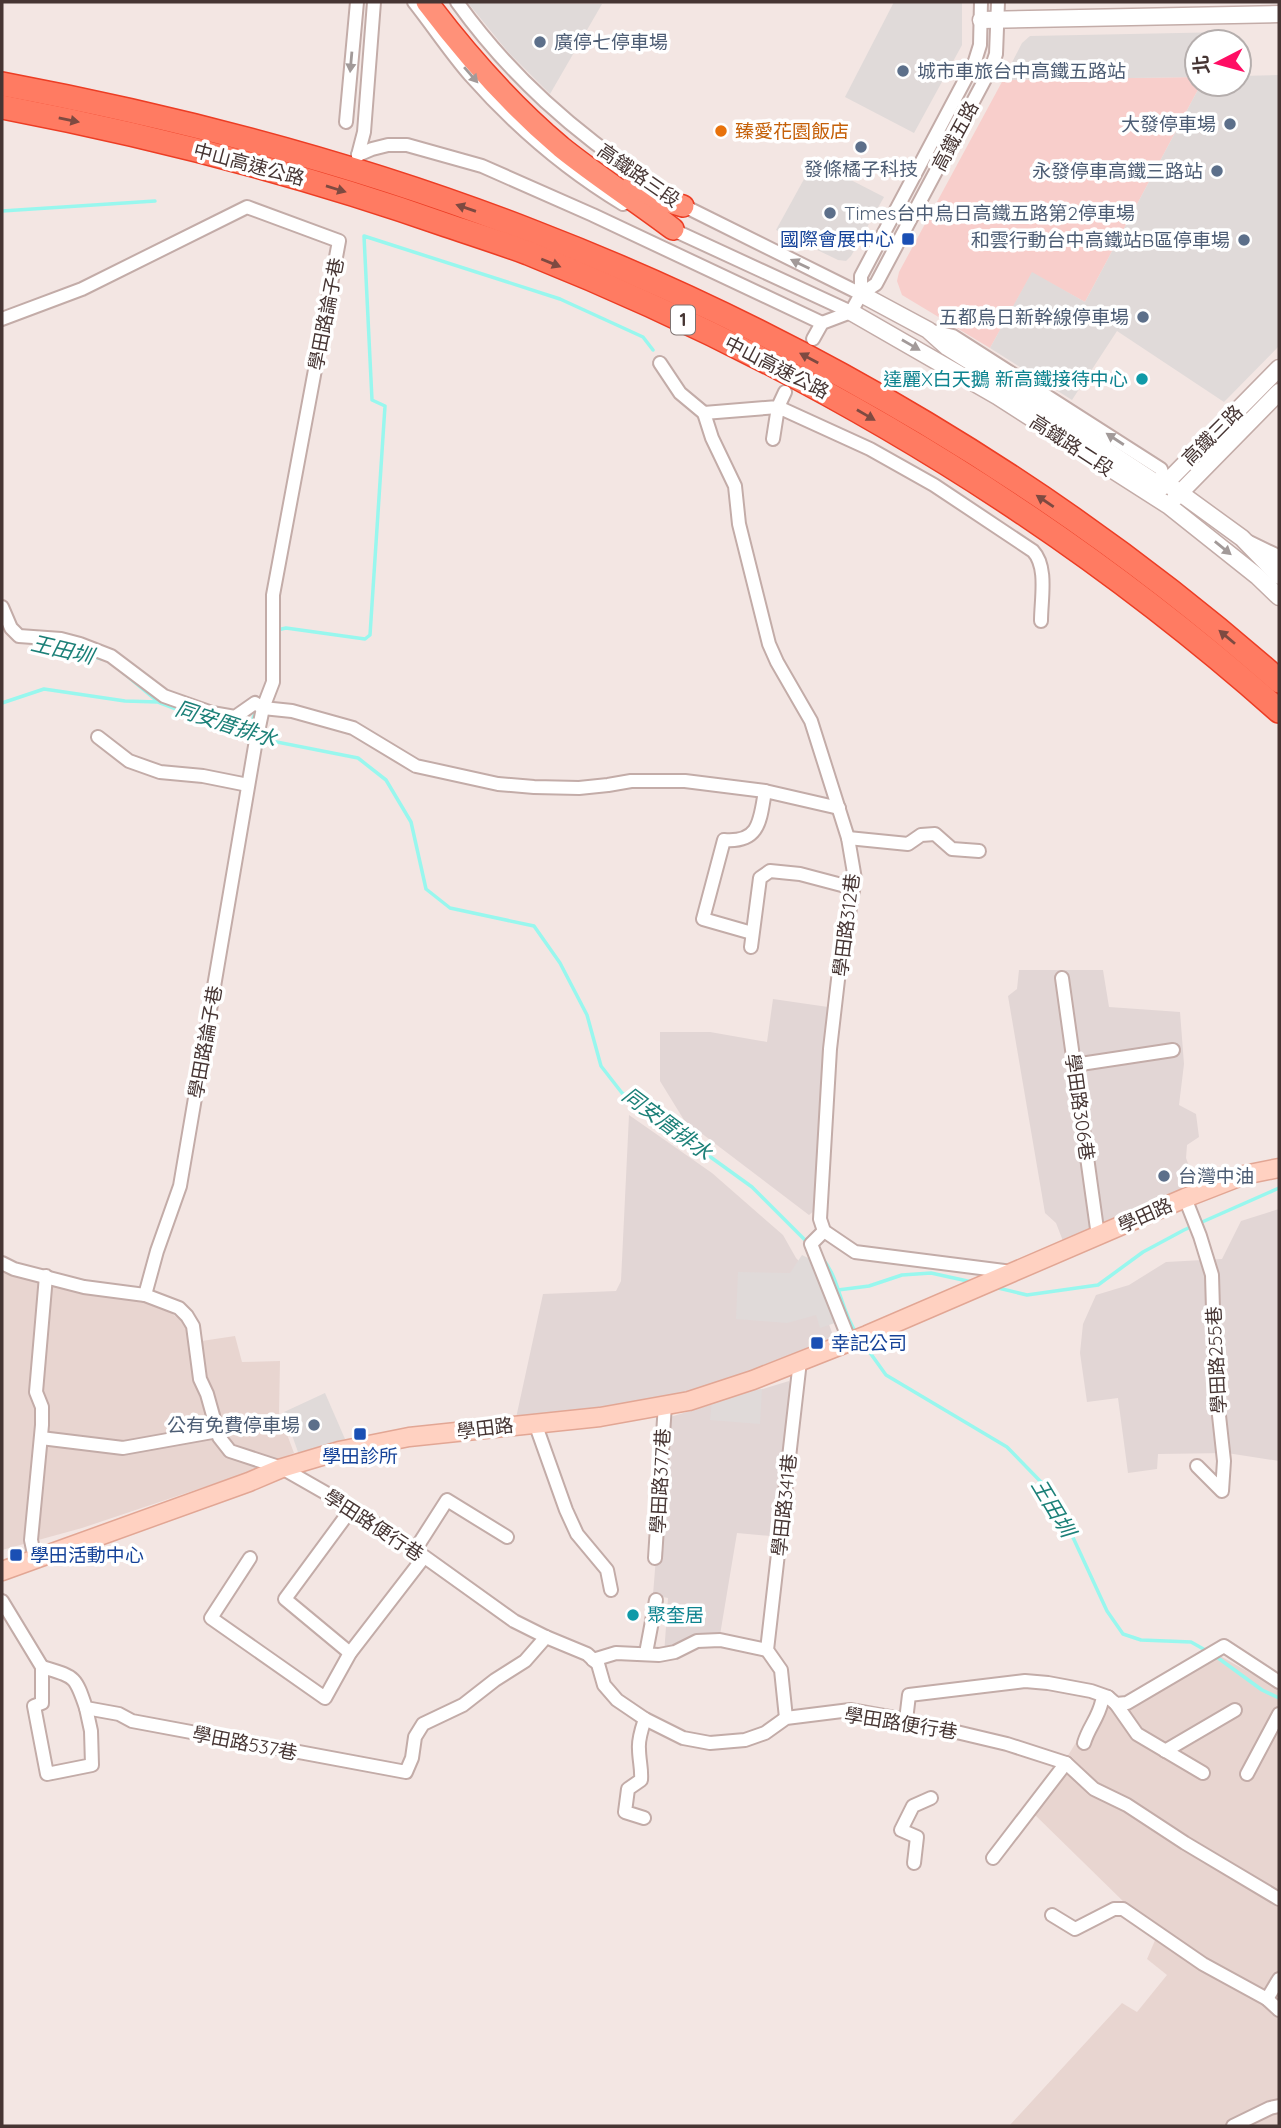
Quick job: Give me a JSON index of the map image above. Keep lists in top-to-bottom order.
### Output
{
  "streets": {
    "highway": ["中山高速公路", "1"],
    "main road": ["學田路"],
    "street": [
      "高鐵五路",
      "高鐵路三段",
      "學田路論子巷",
      "高鐵三路",
      "高鐵路二段",
      "學田路312巷",
      "學田路306巷",
      "學田路255巷",
      "學田路377巷",
      "學田路341巷",
      "學田路便行巷",
      "學田路537巷"
    ]
  },
  "crossings": [
    ["高鐵五路", "高鐵路三段"],
    ["高鐵五路", "高鐵路二段"],
    ["高鐵路三段", "高鐵路二段"],
    ["高鐵三路", "高鐵路二段"],
    ["學田路312巷", "學田路"],
    ["學田路306巷", "學田路"],
    ["學田路", "學田路255巷"],
    ["學田路", "學田路377巷"],
    ["學田路", "學田路341巷"],
    ["學田路", "學田路便行巷"],
    ["學田路便行巷", "學田路537巷"]
  ],
  "water": ["王田圳", "同安厝排水"],
  "places": {
    "other": [
      "廣停七停車場",
      "城市車旅台中高鐵五路站",
      "大發停車場",
      "臻愛花園飯店",
      "發條橘子科技",
      "永發停車高鐵三路站",
      "Times台中烏日高鐵五路第2停車場",
      "和雲行動台中高鐵站B區停車場",
      "五都烏日新幹線停車場",
      "達麗X白天鵝 新高鐵接待中心",
      "台灣中油",
      "公有免費停車場",
      "聚奎居"
    ],
    "transit": [
      "國際會展中心",
      "幸記公司",
      "學田診所",
      "學田活動中心"
    ]
  },
  "north": "left"
}
